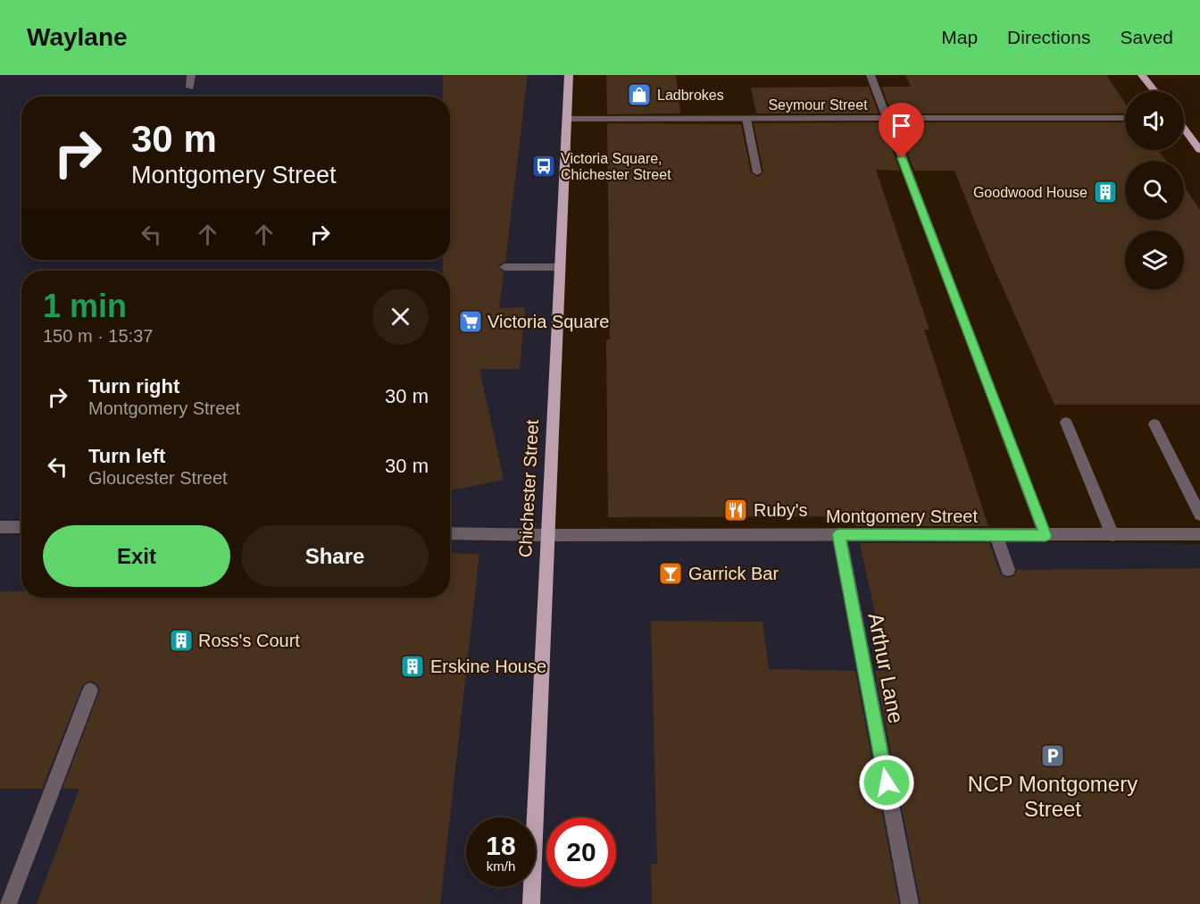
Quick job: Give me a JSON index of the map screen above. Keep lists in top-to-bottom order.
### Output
{
  "streets": {
    "main road": ["Chichester Street"],
    "street": ["Seymour Street", "Montgomery Street", "Arthur Lane"]
  },
  "crossings": [
    ["Seymour Street", "Chichester Street"],
    ["Chichester Street", "Montgomery Street"],
    ["Montgomery Street", "Arthur Lane"]
  ],
  "places": {
    "shop": ["Ladbrokes"],
    "bus stop": ["Victoria Square, Chichester Street"],
    "building": ["Goodwood House", "Ross's Court", "Erskine House"],
    "supermarket": ["Victoria Square"],
    "restaurant": ["Ruby's"],
    "bar": ["Garrick Bar"],
    "parking": ["NCP Montgomery Street"]
  },
  "page": {
    "header": "Waylane",
    "nav": ["Map", "Directions", "Saved"],
    "turn": ["30 m", "Montgomery Street"],
    "heading": ["1 min", "150 m · 15:37"],
    "list": [
      {
        "name": "Turn right",
        "note": "Montgomery Street",
        "value": "30 m"
      },
      {
        "name": "Turn left",
        "note": "Gloucester Street",
        "value": "30 m"
      }
    ],
    "buttons": ["Exit", "Share"],
    "speed": "18 km/h",
    "limit": "20"
  }
}
